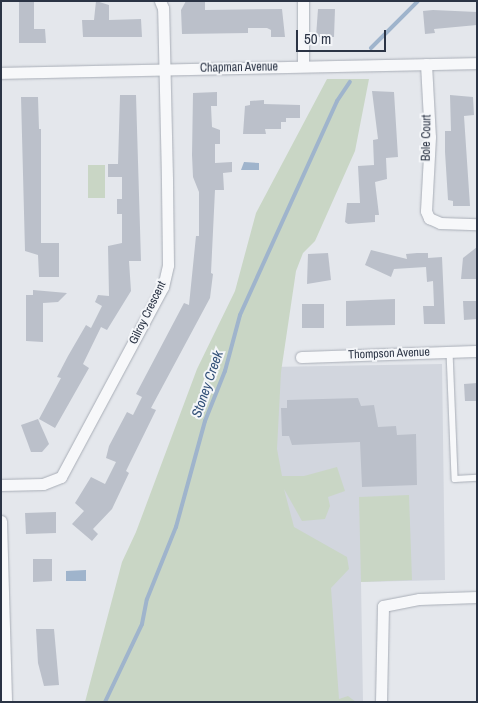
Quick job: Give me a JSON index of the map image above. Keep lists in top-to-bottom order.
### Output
{
  "streets": {
    "street": [
      "Chapman Avenue",
      "Bole Court",
      "Gilroy Crescent",
      "Thompson Avenue"
    ]
  },
  "crossings": [
    ["Chapman Avenue", "Bole Court"],
    ["Chapman Avenue", "Gilroy Crescent"]
  ],
  "water": ["Stoney Creek"],
  "scale_bar": "50 m"
}
